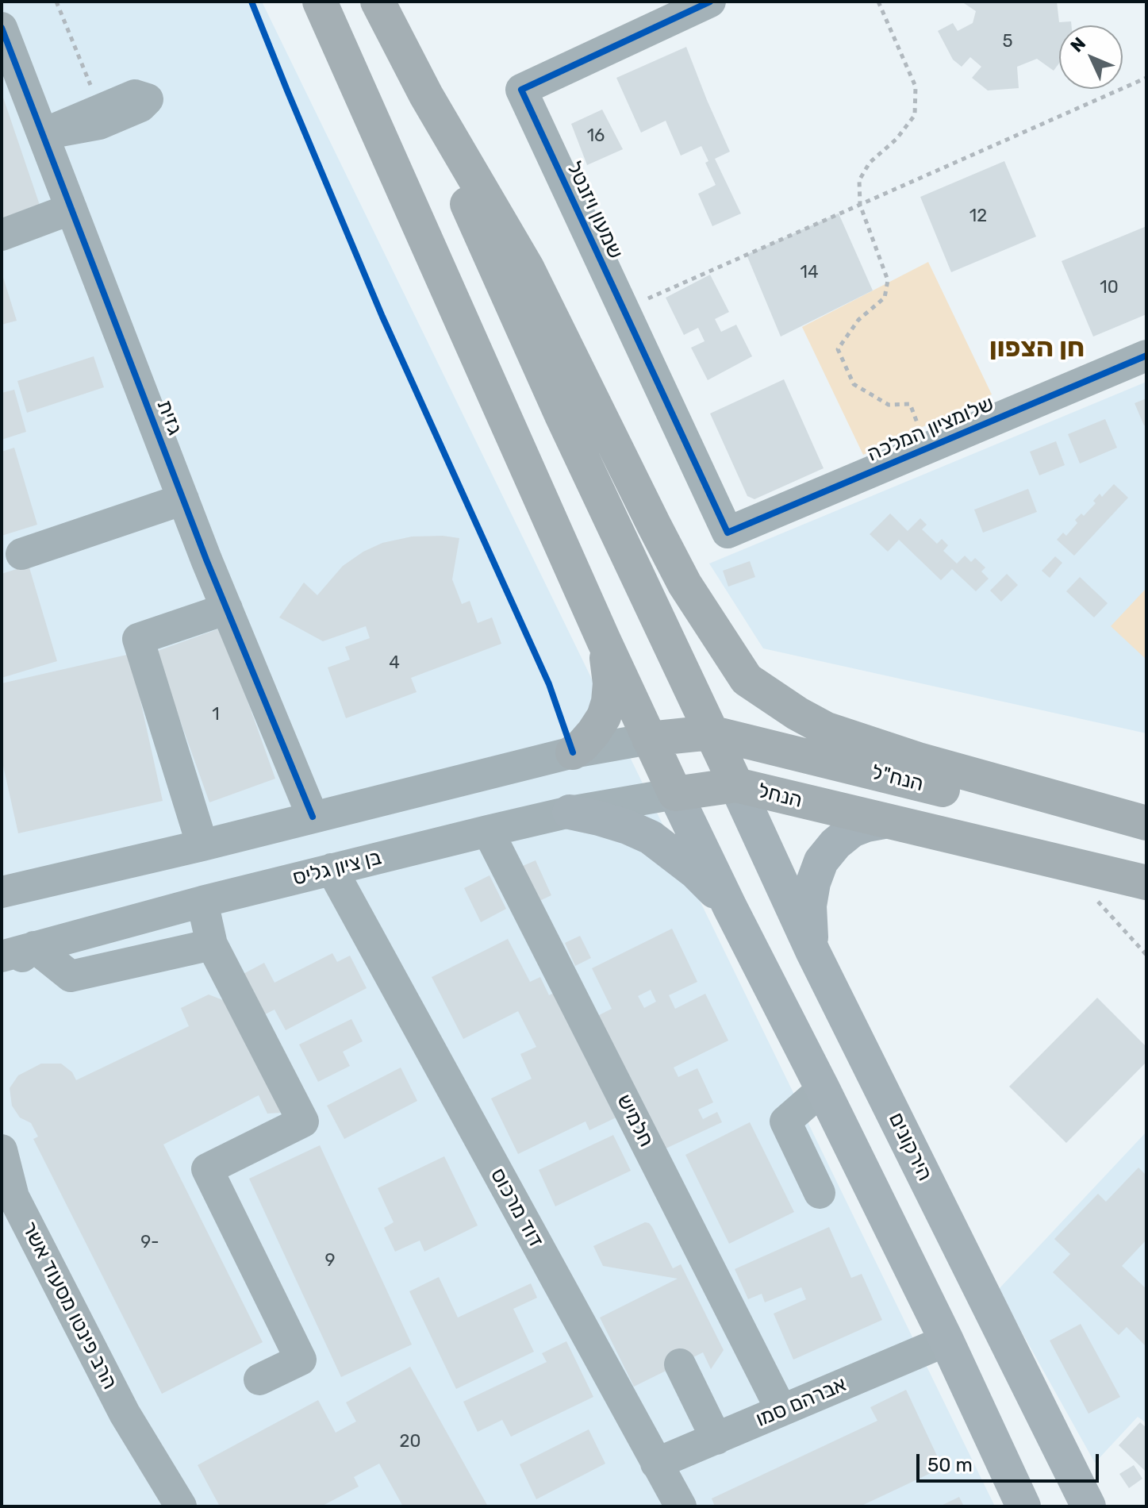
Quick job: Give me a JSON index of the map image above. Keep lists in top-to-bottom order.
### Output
{
  "streets": {
    "highway": ["הנח\"ל", "הנחל"],
    "main road": ["הירקונים"],
    "street": [
      "שמעון ויזנטל",
      "גזית",
      "שלומציון המלכה",
      "בן ציון גליס",
      "חלמיש",
      "דוד מרכוס",
      "הרב פינטו מסעוד אשר",
      "אברהם סמו"
    ]
  },
  "crossings": [
    ["שמעון ויזנטל", "שלומציון המלכה"],
    ["הנחל", "בן ציון גליס"],
    ["הנחל", "הירקונים"],
    ["בן ציון גליס", "חלמיש"],
    ["בן ציון גליס", "דוד מרכוס"],
    ["חלמיש", "אברהם סמו"],
    ["דוד מרכוס", "אברהם סמו"]
  ],
  "districts": ["חן הצפון"],
  "house_numbers": [
    "5",
    "16",
    "12",
    "14",
    "10",
    "4",
    "1",
    "9-",
    "9",
    "20"
  ],
  "scale_bar": "50 m",
  "north": "top left"
}
